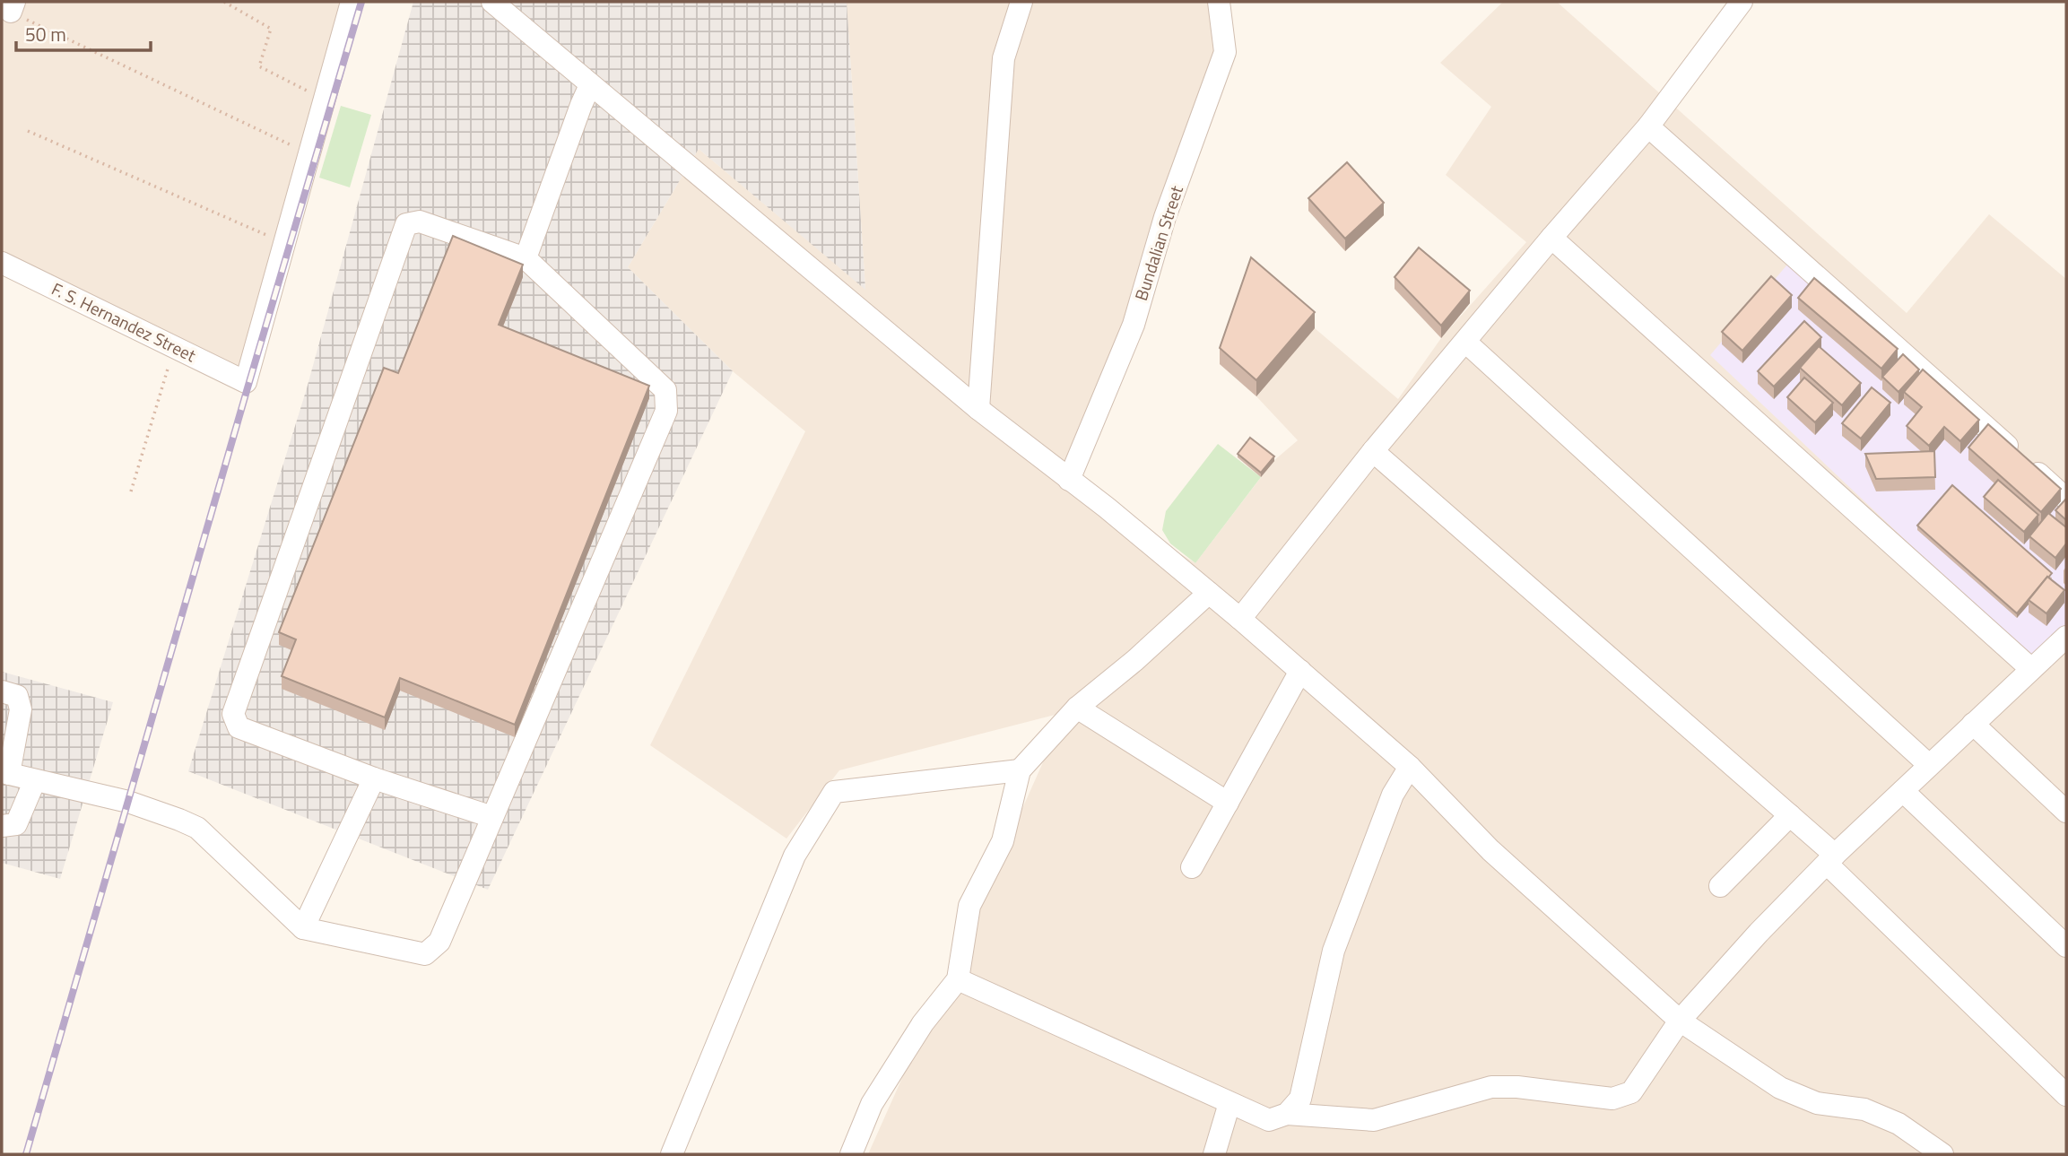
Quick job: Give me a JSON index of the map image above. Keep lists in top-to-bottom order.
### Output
{
  "streets": {
    "street": ["Bundalian Street", "F. S. Hernandez Street"]
  },
  "scale_bar": "50 m"
}
